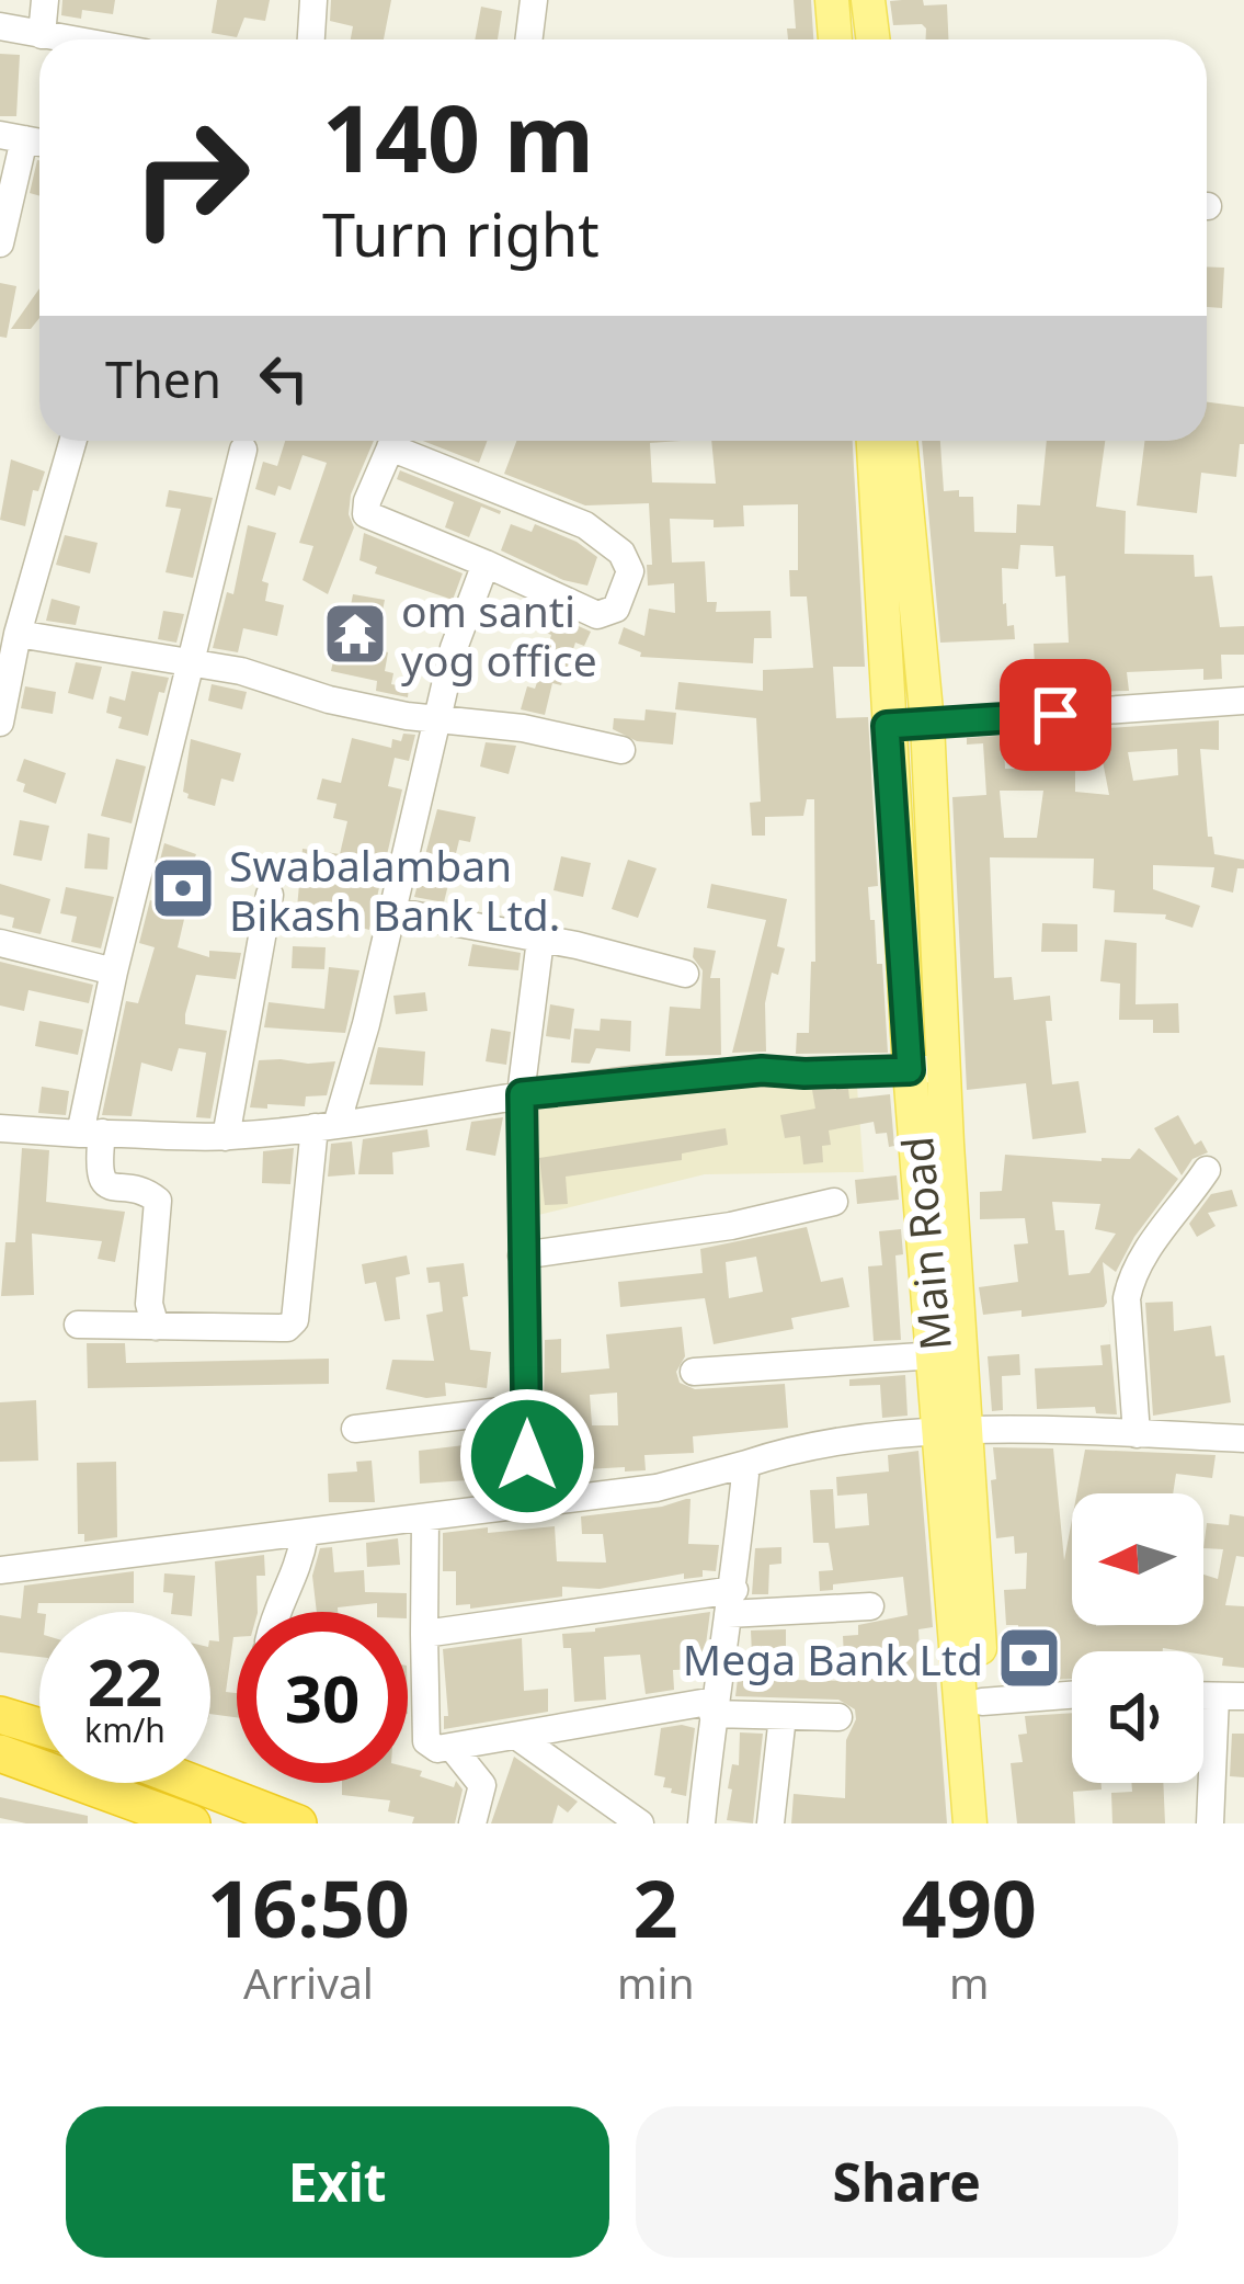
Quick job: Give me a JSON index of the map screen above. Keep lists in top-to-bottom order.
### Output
{
  "streets": {
    "main road": ["Main Road"]
  },
  "places": {
    "temple": ["om santi yog office"],
    "bank": ["Swabalamban Bikash Bank Ltd.", "Mega Bank Ltd"]
  },
  "north": "left",
  "page": {
    "turn": ["140 m", "Turn right"],
    "then": "Then",
    "speed": "22 km/h",
    "limit": "30",
    "eta": [
      "16:50",
      "Arrival",
      "2",
      "min",
      "490",
      "m"
    ],
    "buttons": ["Exit", "Share"]
  }
}
